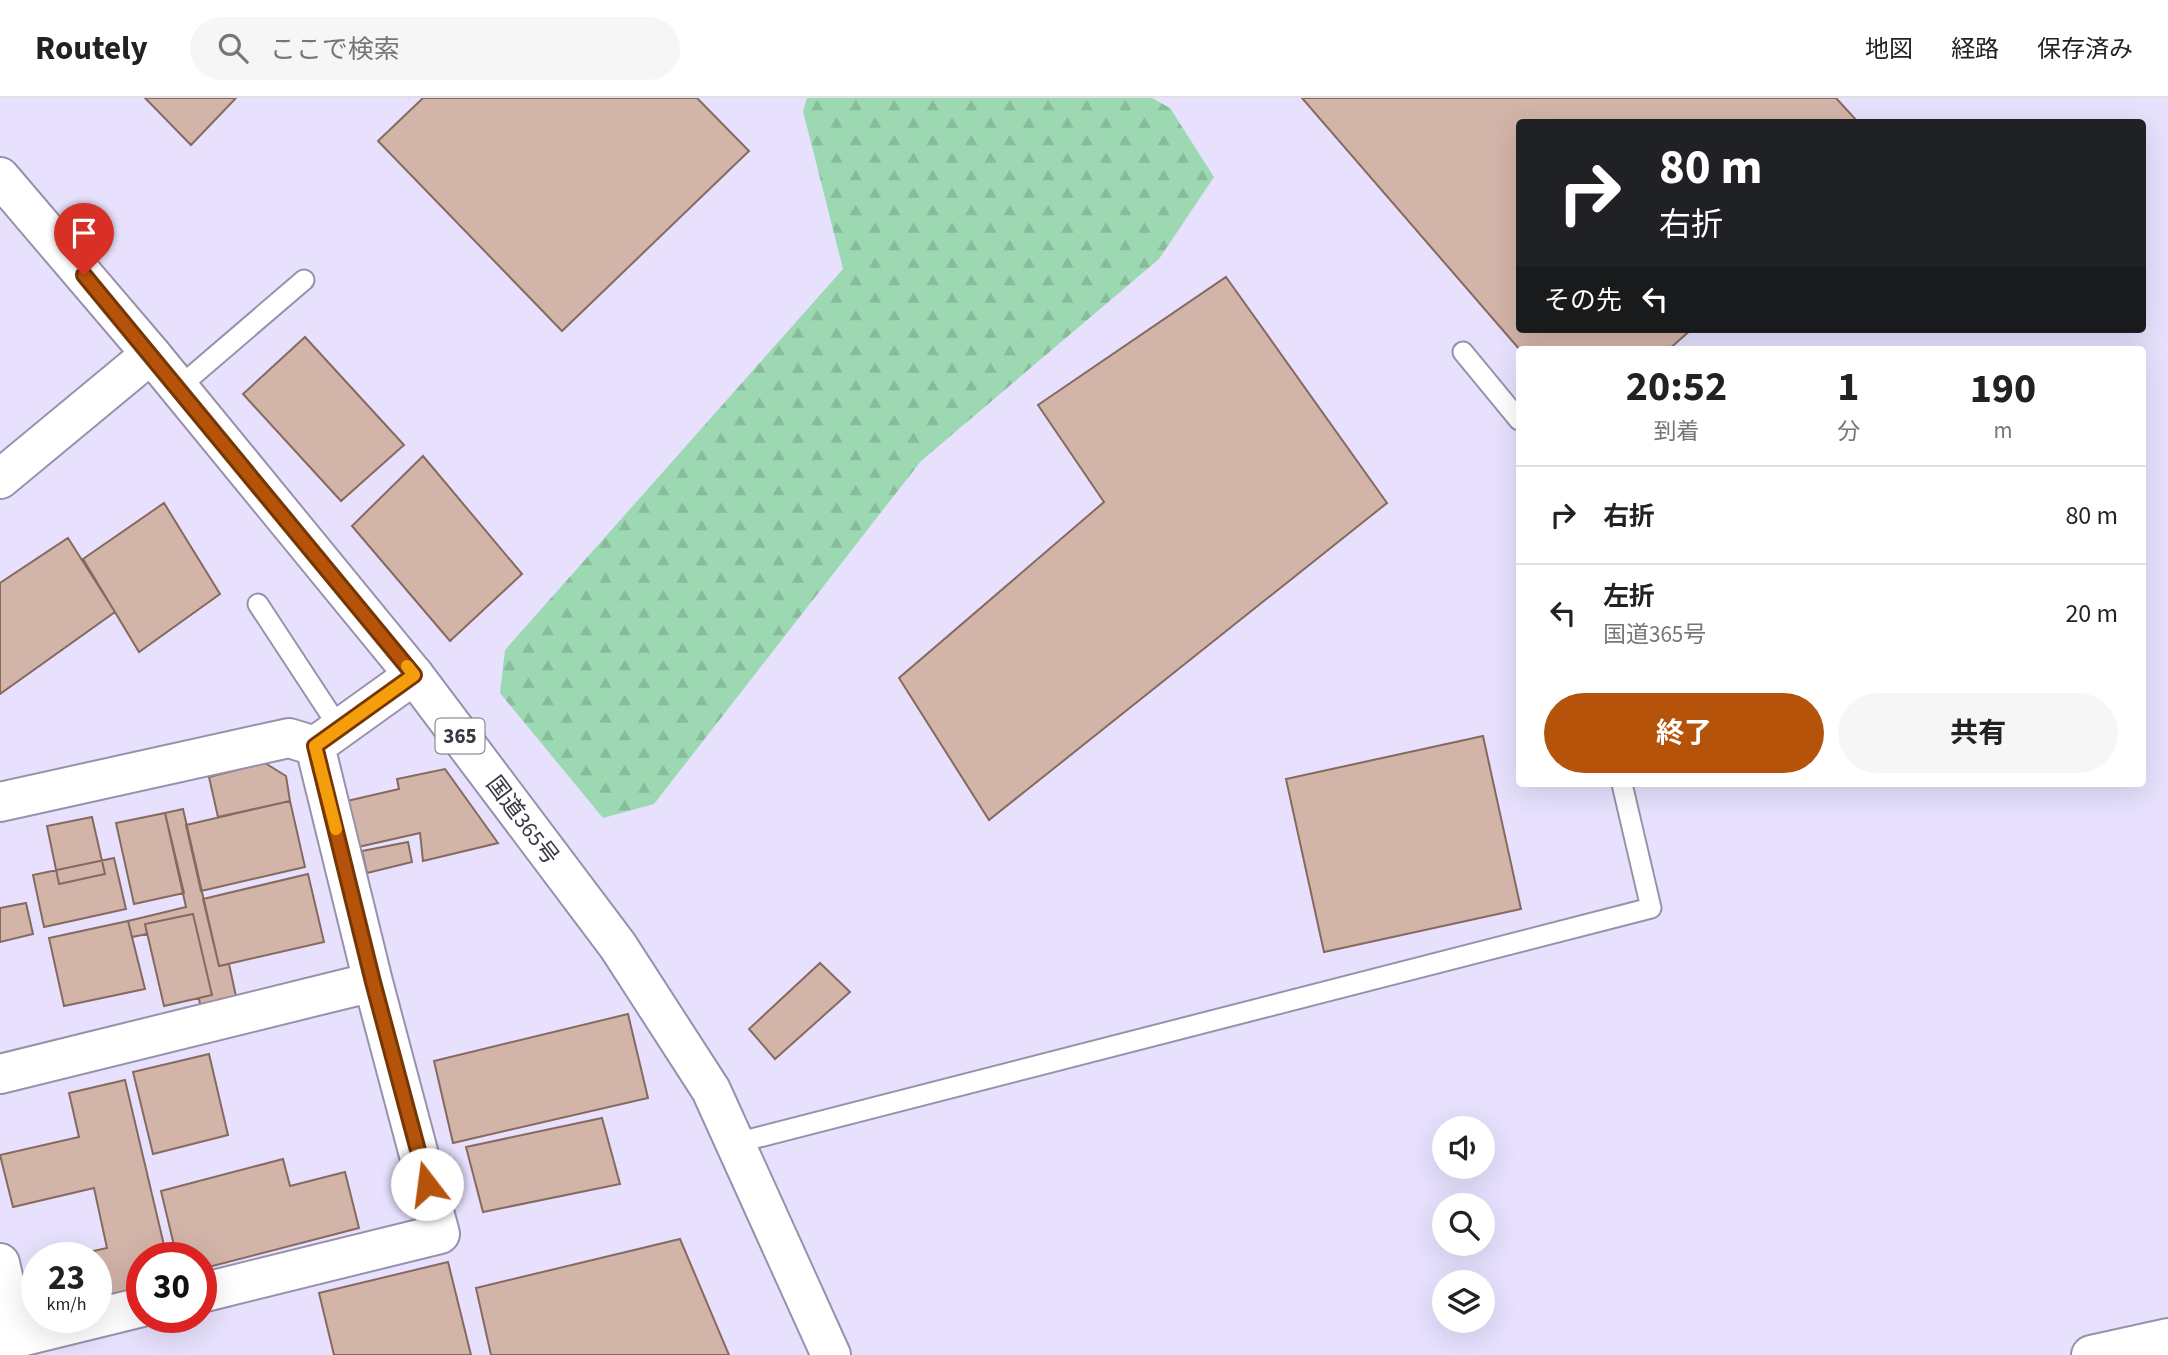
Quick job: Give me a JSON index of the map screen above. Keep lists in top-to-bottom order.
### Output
{
  "streets": {
    "main road": ["365", "国道365号"]
  },
  "page": {
    "header": "Routely",
    "search": "ここで検索",
    "nav": ["地図", "経路", "保存済み"],
    "turn": ["80 m", "右折"],
    "then": "その先",
    "eta": [
      "20:52",
      "到着",
      "1",
      "分",
      "190",
      "m"
    ],
    "list": [
      {
        "name": "右折",
        "value": "80 m"
      },
      {
        "name": "左折",
        "note": "国道365号",
        "value": "20 m"
      }
    ],
    "buttons": ["終了", "共有"],
    "speed": "23 km/h",
    "limit": "30"
  }
}
